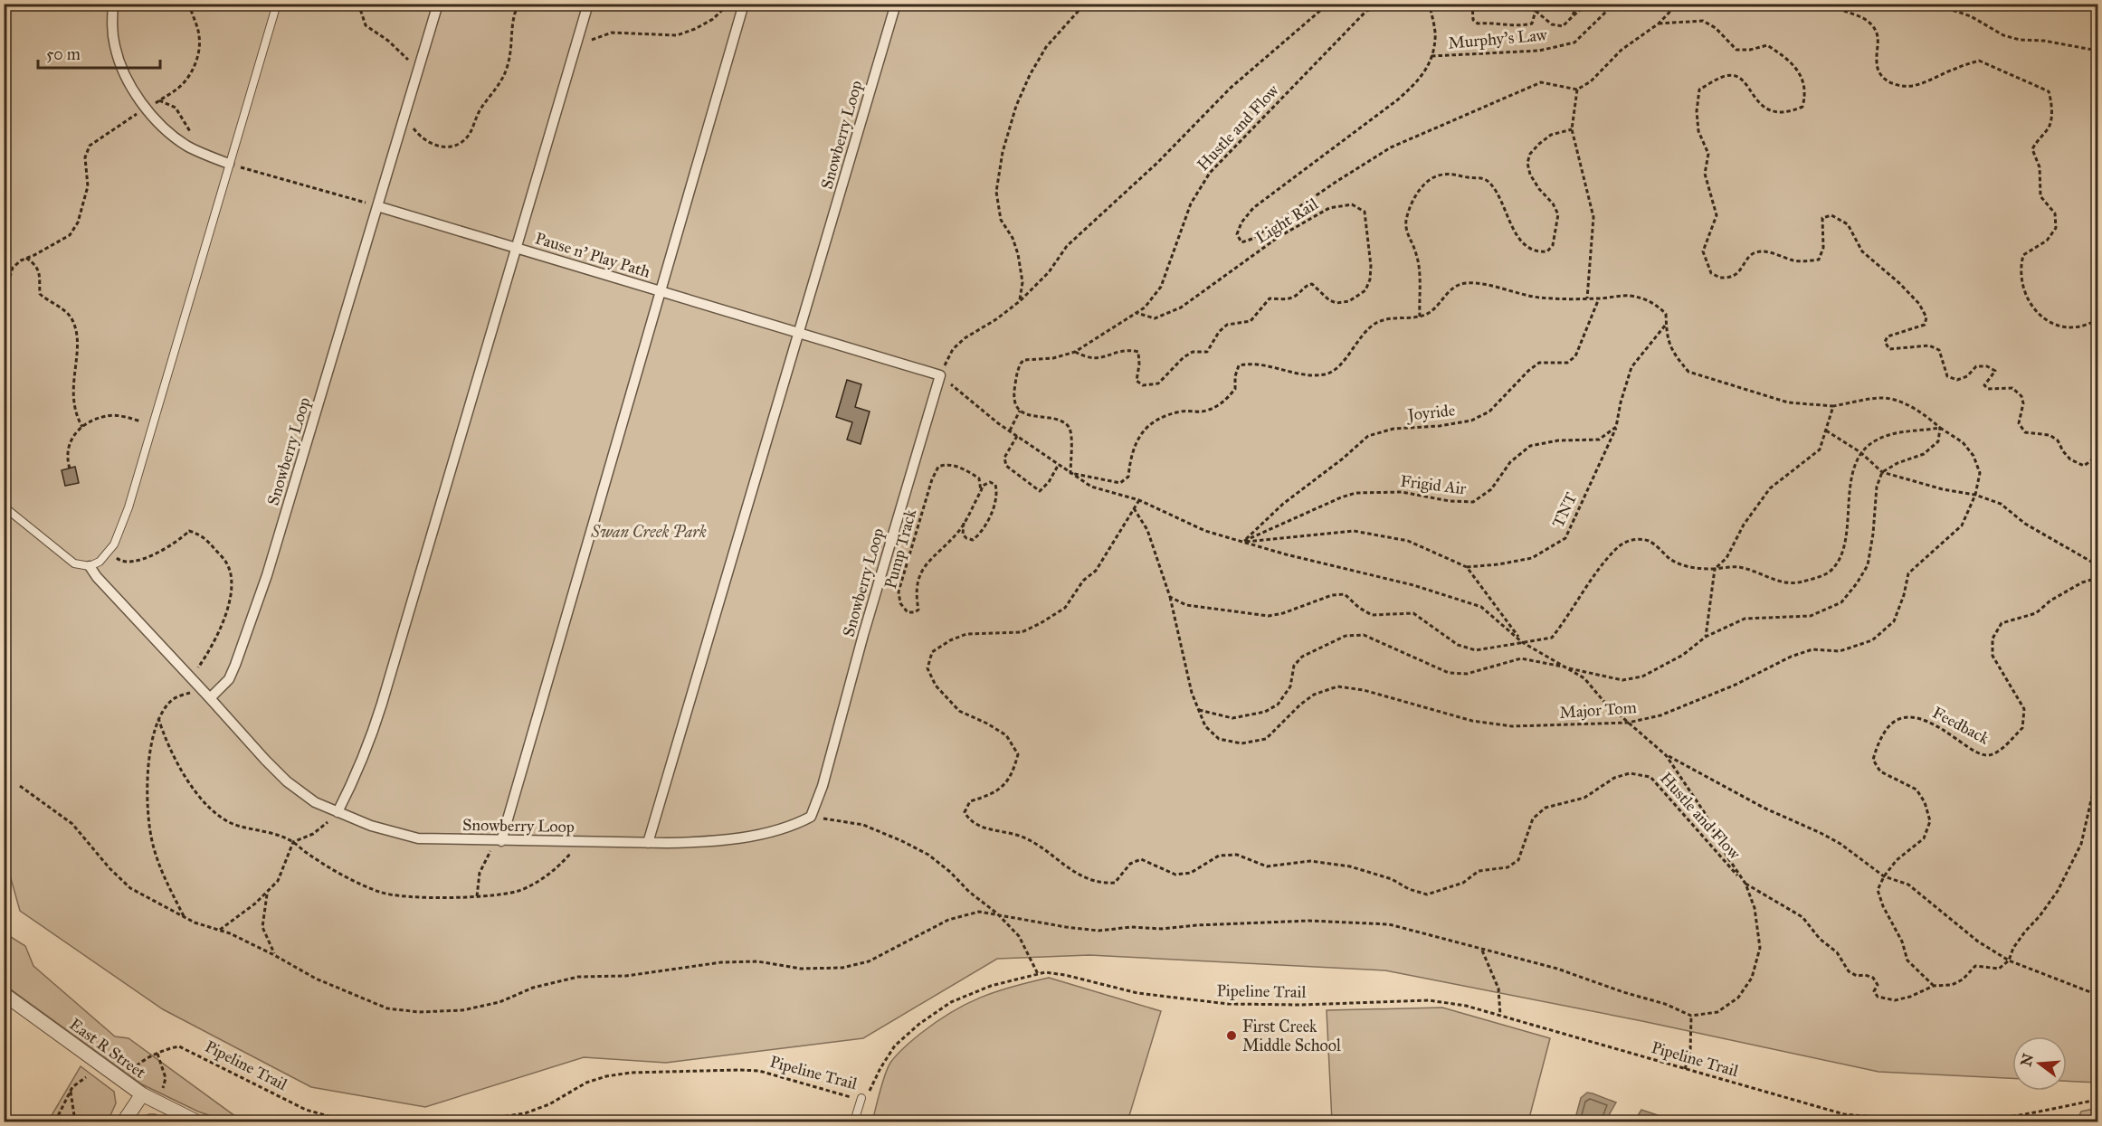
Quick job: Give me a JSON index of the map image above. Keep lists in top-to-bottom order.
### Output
{
  "streets": {
    "street": ["Snowberry Loop", "Pause n' Play Path", "East R Street"],
    "path": [
      "Murphy's Law",
      "Hustle and Flow",
      "Light Rail",
      "Joyride",
      "Frigid Air",
      "TNT",
      "Pump Track",
      "Major Tom",
      "Feedback",
      "Pipeline Trail"
    ]
  },
  "crossings": [
    ["Hustle and Flow", "Light Rail"],
    ["Snowberry Loop", "Pause n' Play Path"],
    ["Joyride", "Frigid Air"],
    ["Frigid Air", "TNT"]
  ],
  "parks": ["Swan Creek Park"],
  "places": ["First Creek Middle School"],
  "scale_bar": "50 m",
  "north": "left"
}
